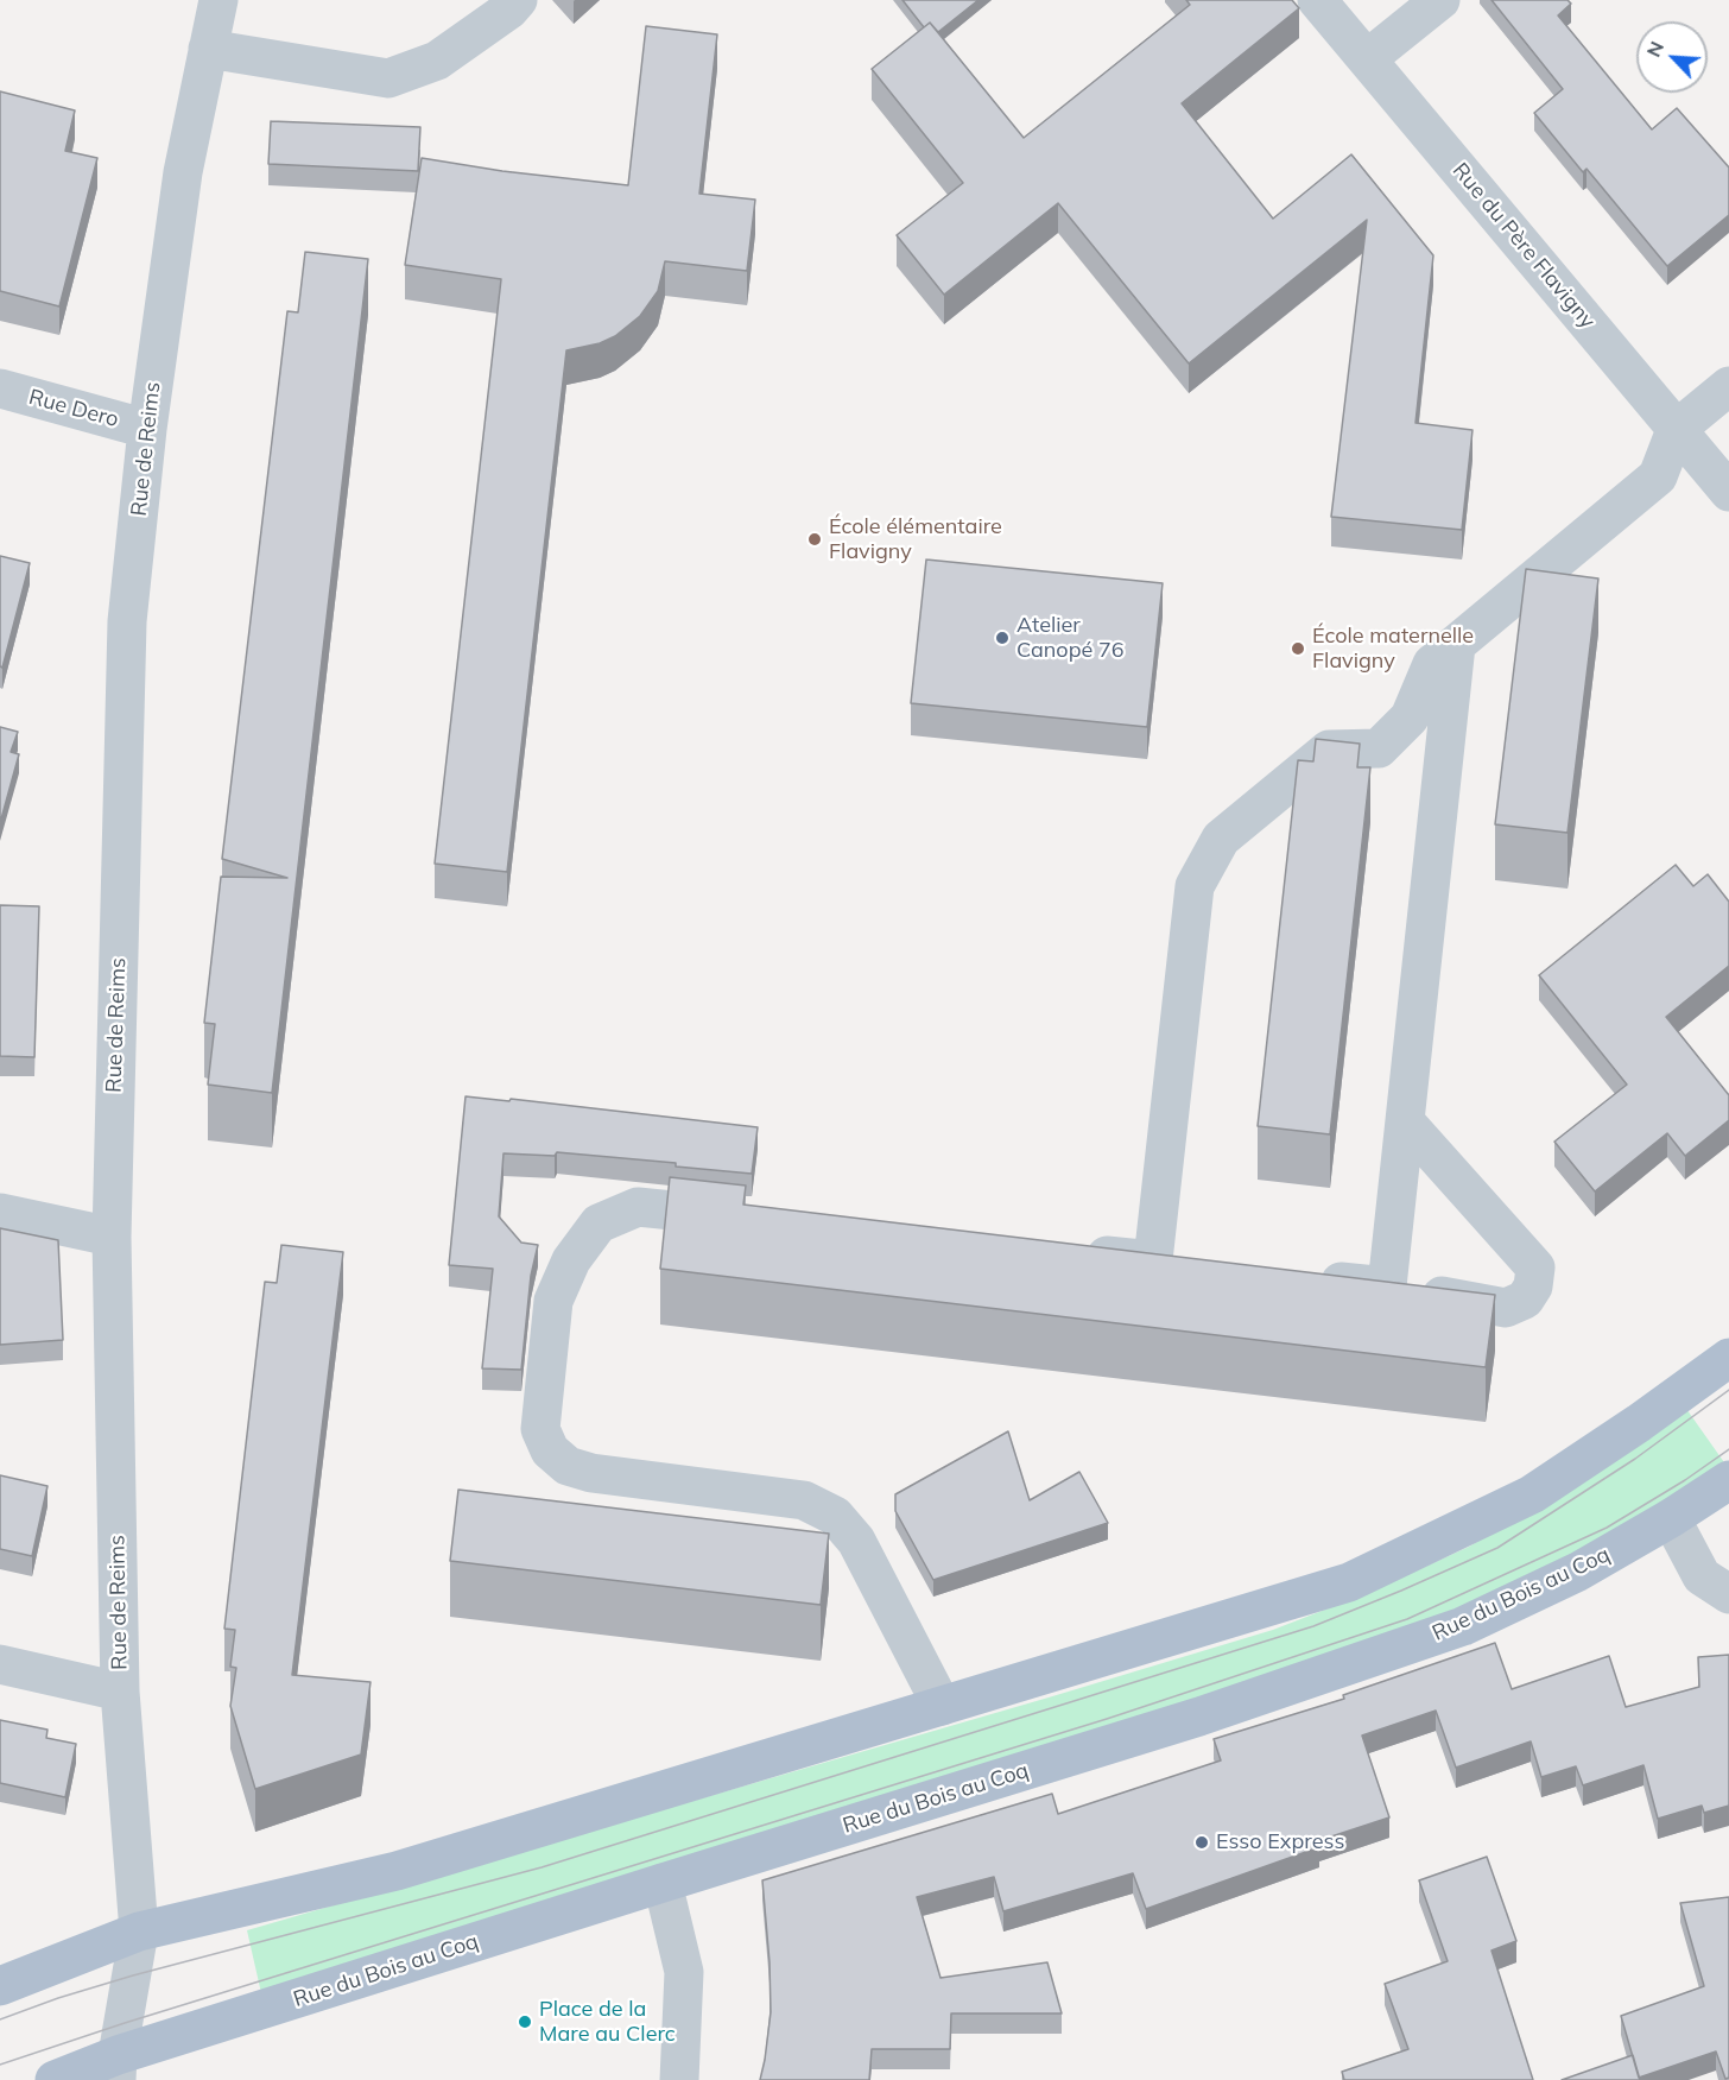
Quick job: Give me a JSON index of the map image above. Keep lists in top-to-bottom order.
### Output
{
  "streets": {
    "main road": ["Rue du Bois au Coq"],
    "street": ["Rue du Père Flavigny", "Rue Dero", "Rue de Reims"]
  },
  "crossings": [
    ["Rue Dero", "Rue de Reims"],
    ["Rue de Reims", "Rue du Bois au Coq"]
  ],
  "places": [
    "École élémentaire Flavigny",
    "Atelier Canopé 76",
    "École maternelle Flavigny",
    "Esso Express",
    "Place de la Mare au Clerc"
  ],
  "north": "top left"
}
